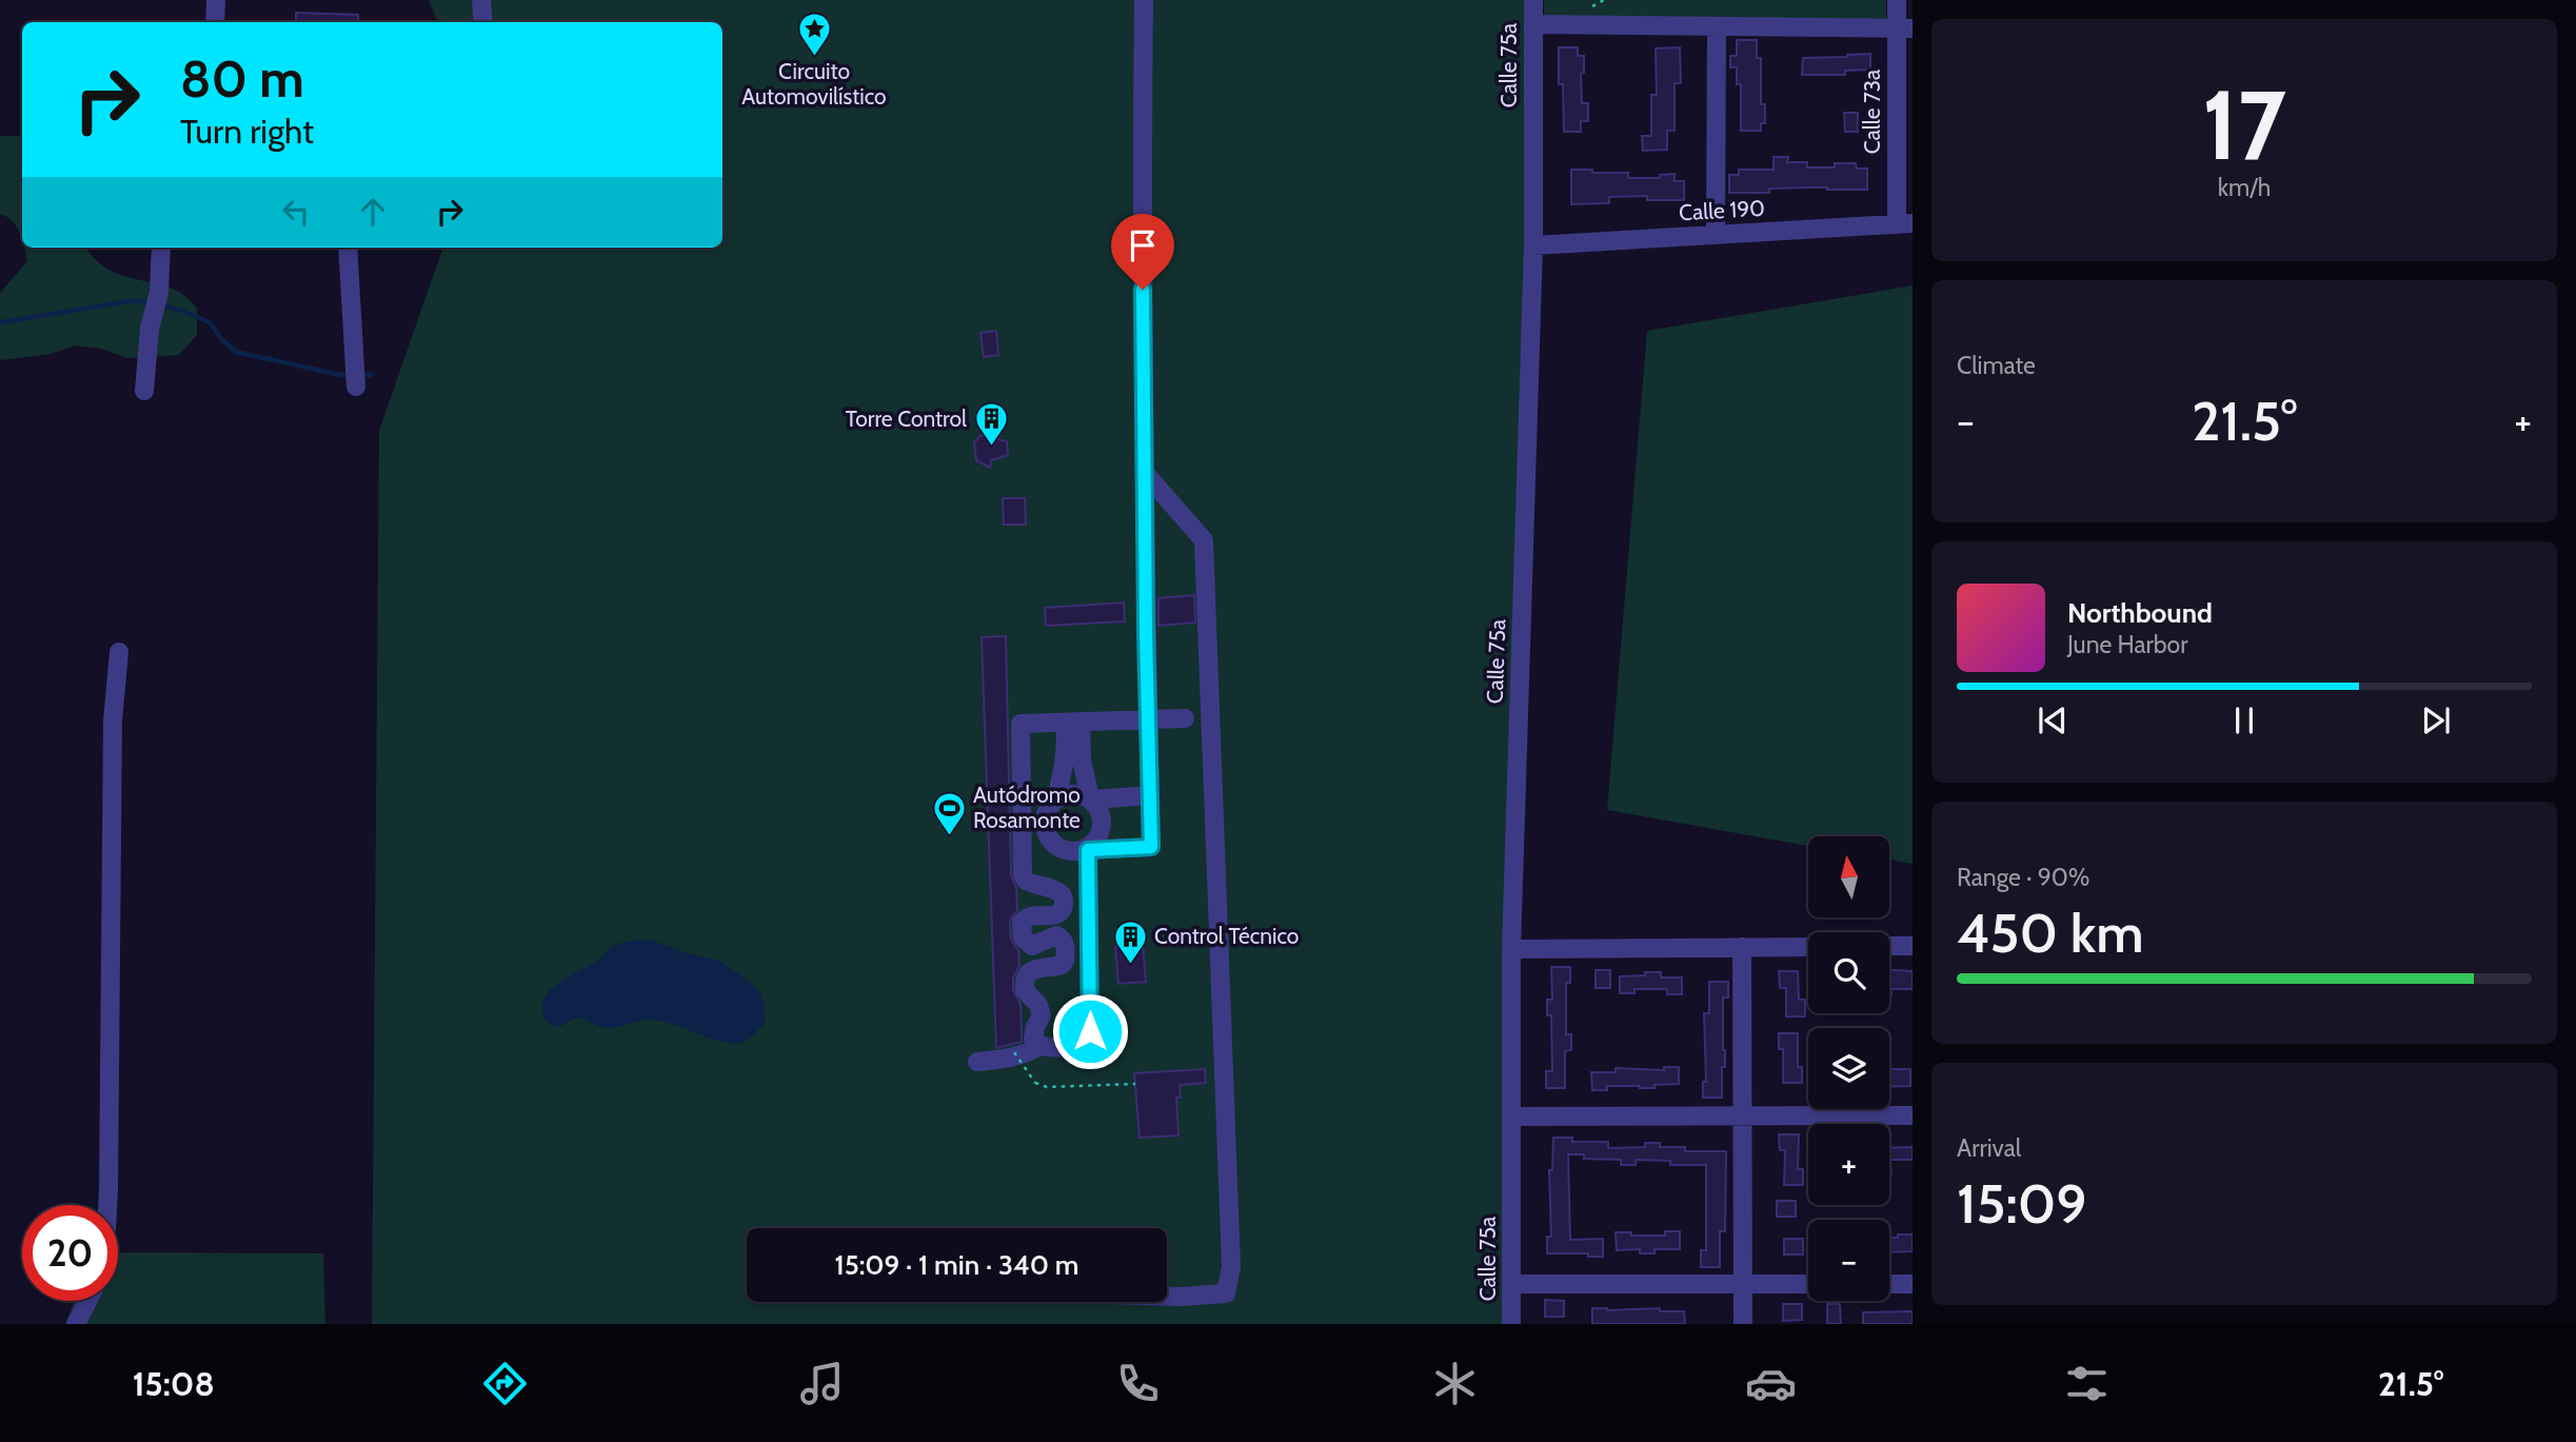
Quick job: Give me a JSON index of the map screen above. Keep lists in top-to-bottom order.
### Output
{
  "streets": {
    "street": ["Calle 75a", "Calle 73a", "Calle 190"]
  },
  "crossings": [
    ["Calle 75a", "Calle 190"],
    ["Calle 73a", "Calle 190"]
  ],
  "places": {
    "place": ["Circuito Automovilístico"],
    "building": ["Torre Control", "Control Técnico"],
    "sports": ["Autódromo Rosamonte"]
  },
  "north": "top",
  "page": {
    "tile": [
      ["17", "km/h"],
      "Climate",
      ["Range · 90%", "450 km"],
      ["Arrival", "15:09"]
    ],
    "turn": ["80 m", "Turn right"],
    "heat": ["−", "21.5°", "+"],
    "song": ["Northbound", "June Harbor"],
    "map_buttons": ["+", "−"],
    "limit": "20",
    "trip": "15:09 · 1 min · 340 m",
    "tabs": ["15:08", "21.5°"]
  }
}
